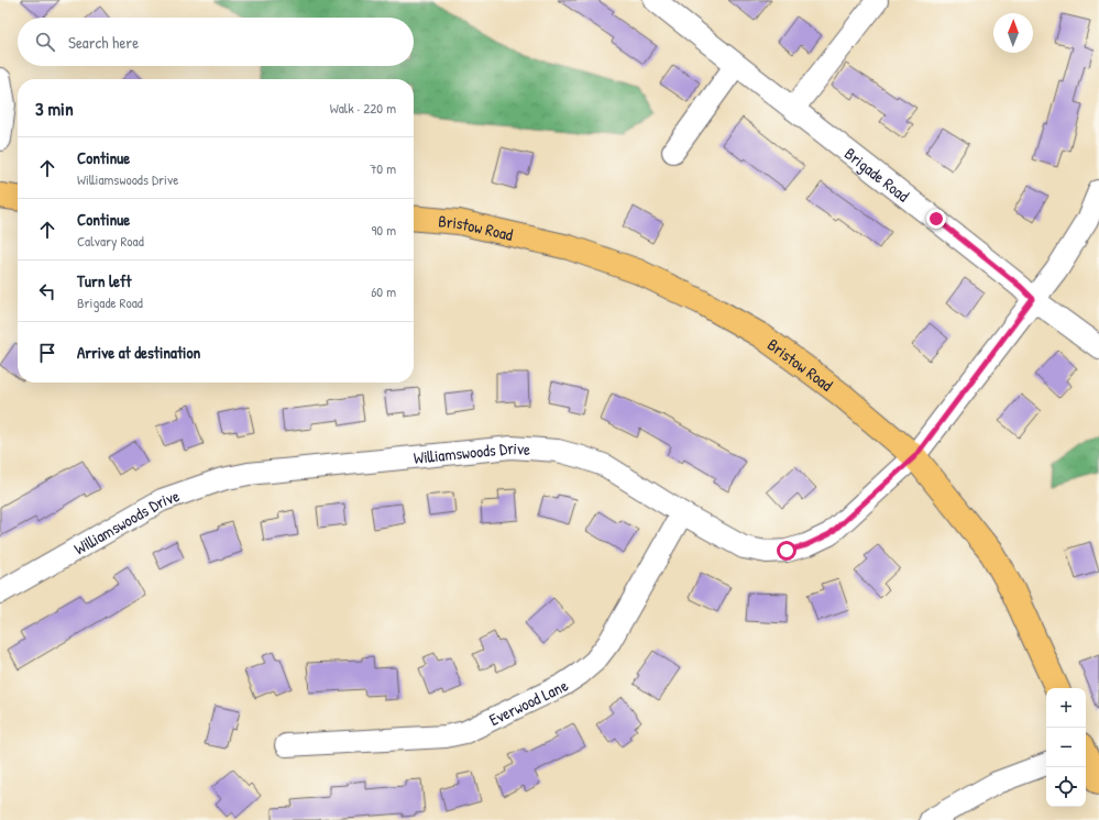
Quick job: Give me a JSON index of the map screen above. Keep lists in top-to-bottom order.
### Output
{
  "streets": {
    "main road": ["Bristow Road"],
    "street": ["Brigade Road", "Williamswoods Drive", "Everwood Lane"]
  },
  "crossings": [
    ["Brigade Road", "Williamswoods Drive"],
    ["Bristow Road", "Williamswoods Drive"],
    ["Williamswoods Drive", "Everwood Lane"]
  ],
  "north": "top",
  "page": {
    "search": "Search here",
    "heading": ["3 min", "Walk · 220 m"],
    "list": [
      ["Continue", "Williamswoods Drive", "70 m"],
      ["Continue", "Calvary Road", "90 m"],
      ["Turn left", "Brigade Road", "60 m"],
      "Arrive at destination"
    ],
    "map_buttons": ["+", "−"]
  }
}
